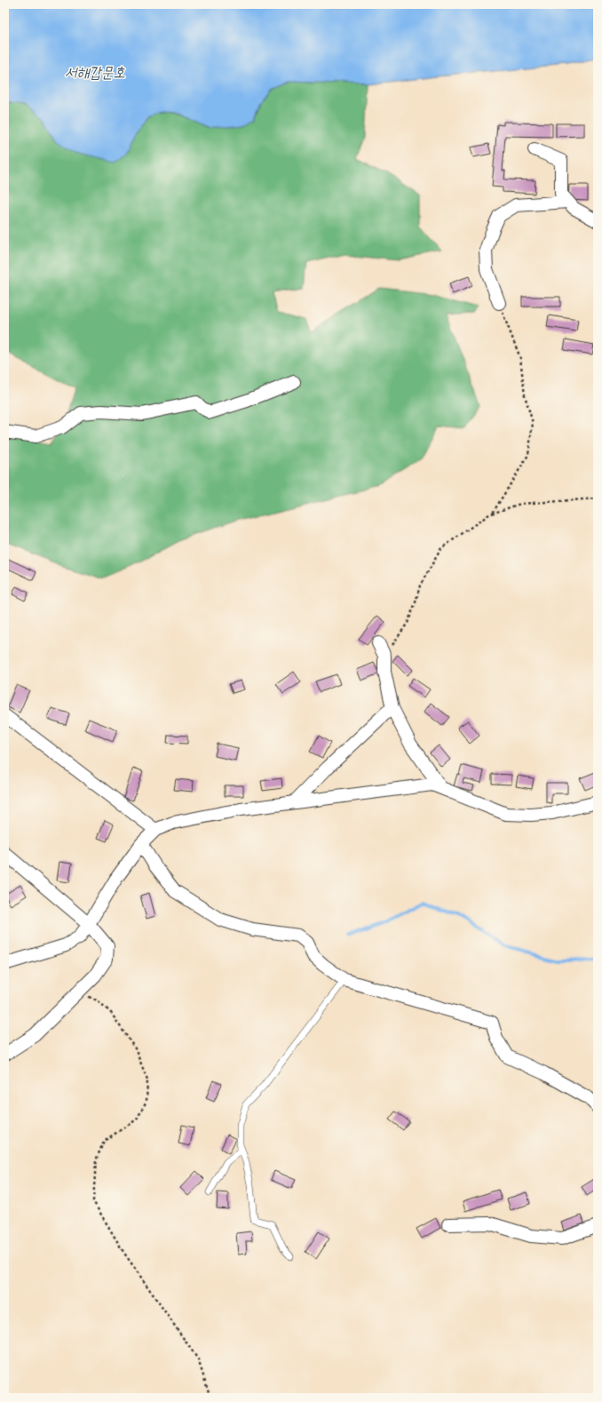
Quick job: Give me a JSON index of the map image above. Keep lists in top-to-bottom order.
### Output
{
  "water": ["서해갑문호"]
}
